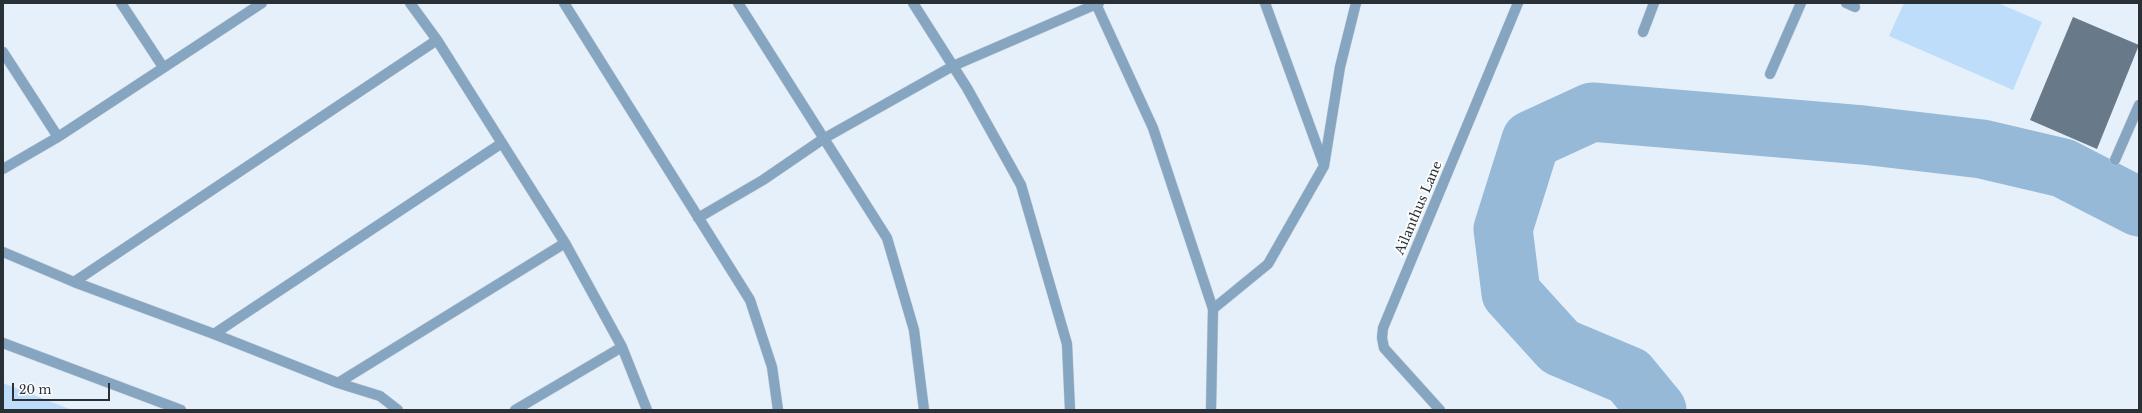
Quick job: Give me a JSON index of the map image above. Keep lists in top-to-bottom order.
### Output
{
  "streets": {
    "street": ["Ailanthus Lane"]
  },
  "scale_bar": "20 m"
}
